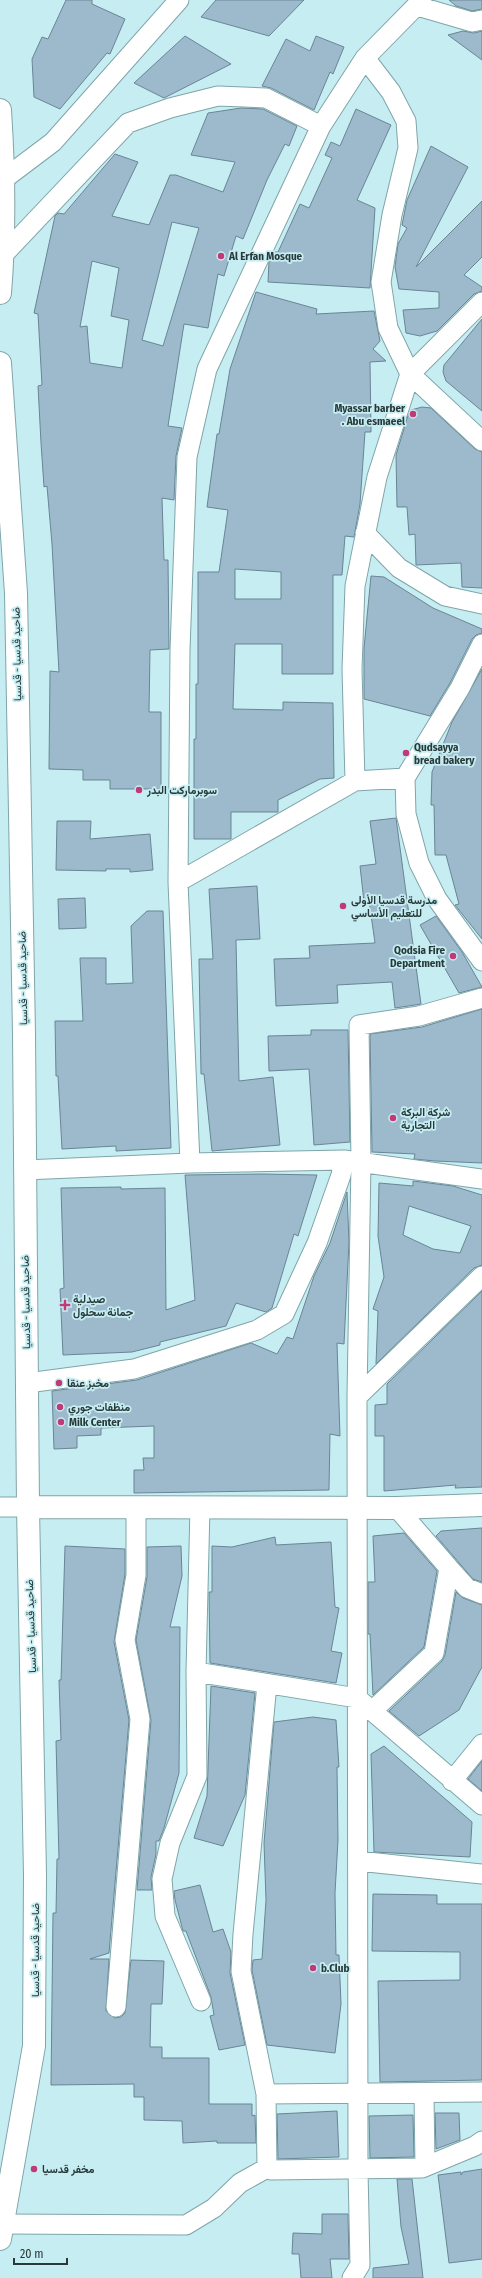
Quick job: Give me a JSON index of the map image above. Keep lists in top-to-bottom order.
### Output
{
  "streets": {
    "main road": ["ضاحيد قدسيا - قدسيا"]
  },
  "places": {
    "other": [
      "Al Erfan Mosque",
      "Myassar barber . Abu esmaeel",
      "Qudsayya bread bakery",
      "سوبرماركت البدر",
      "مدرسة قدسيا الأولى للتعليم الأساسي",
      "Qodsia Fire Department",
      "شركة البركة التجارية",
      "مخبز عنقا",
      "منظفات جوري",
      "Milk Center",
      "b.Club",
      "مخفر قدسيا"
    ],
    "health": ["صيدلية جمانة سحلول"]
  },
  "scale_bar": "20 m"
}
